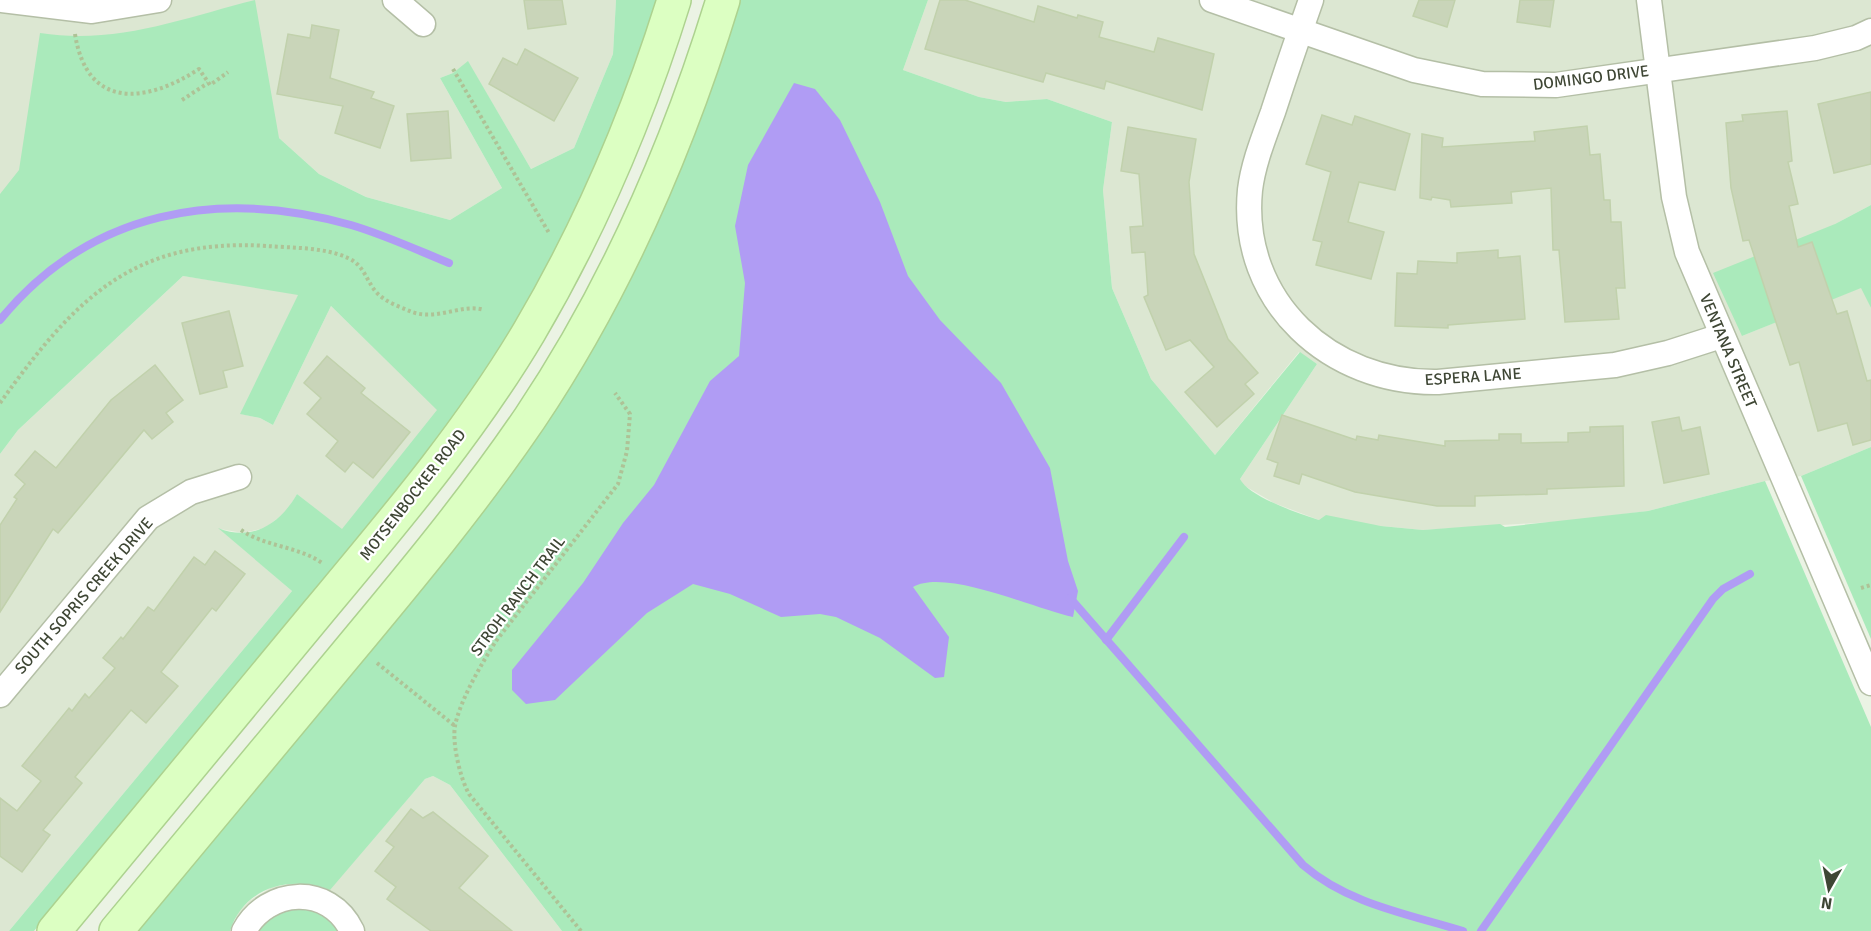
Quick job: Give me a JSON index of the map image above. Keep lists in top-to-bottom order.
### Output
{
  "streets": {
    "main road": ["MOTSENBOCKER ROAD"],
    "street": [
      "DOMINGO DRIVE",
      "VENTANA STREET",
      "ESPERA LANE",
      "SOUTH SOPRIS CREEK DRIVE"
    ],
    "path": ["STROH RANCH TRAIL"]
  },
  "crossings": [
    ["DOMINGO DRIVE", "VENTANA STREET"],
    ["DOMINGO DRIVE", "ESPERA LANE"],
    ["VENTANA STREET", "ESPERA LANE"]
  ],
  "north": "bottom"
}
